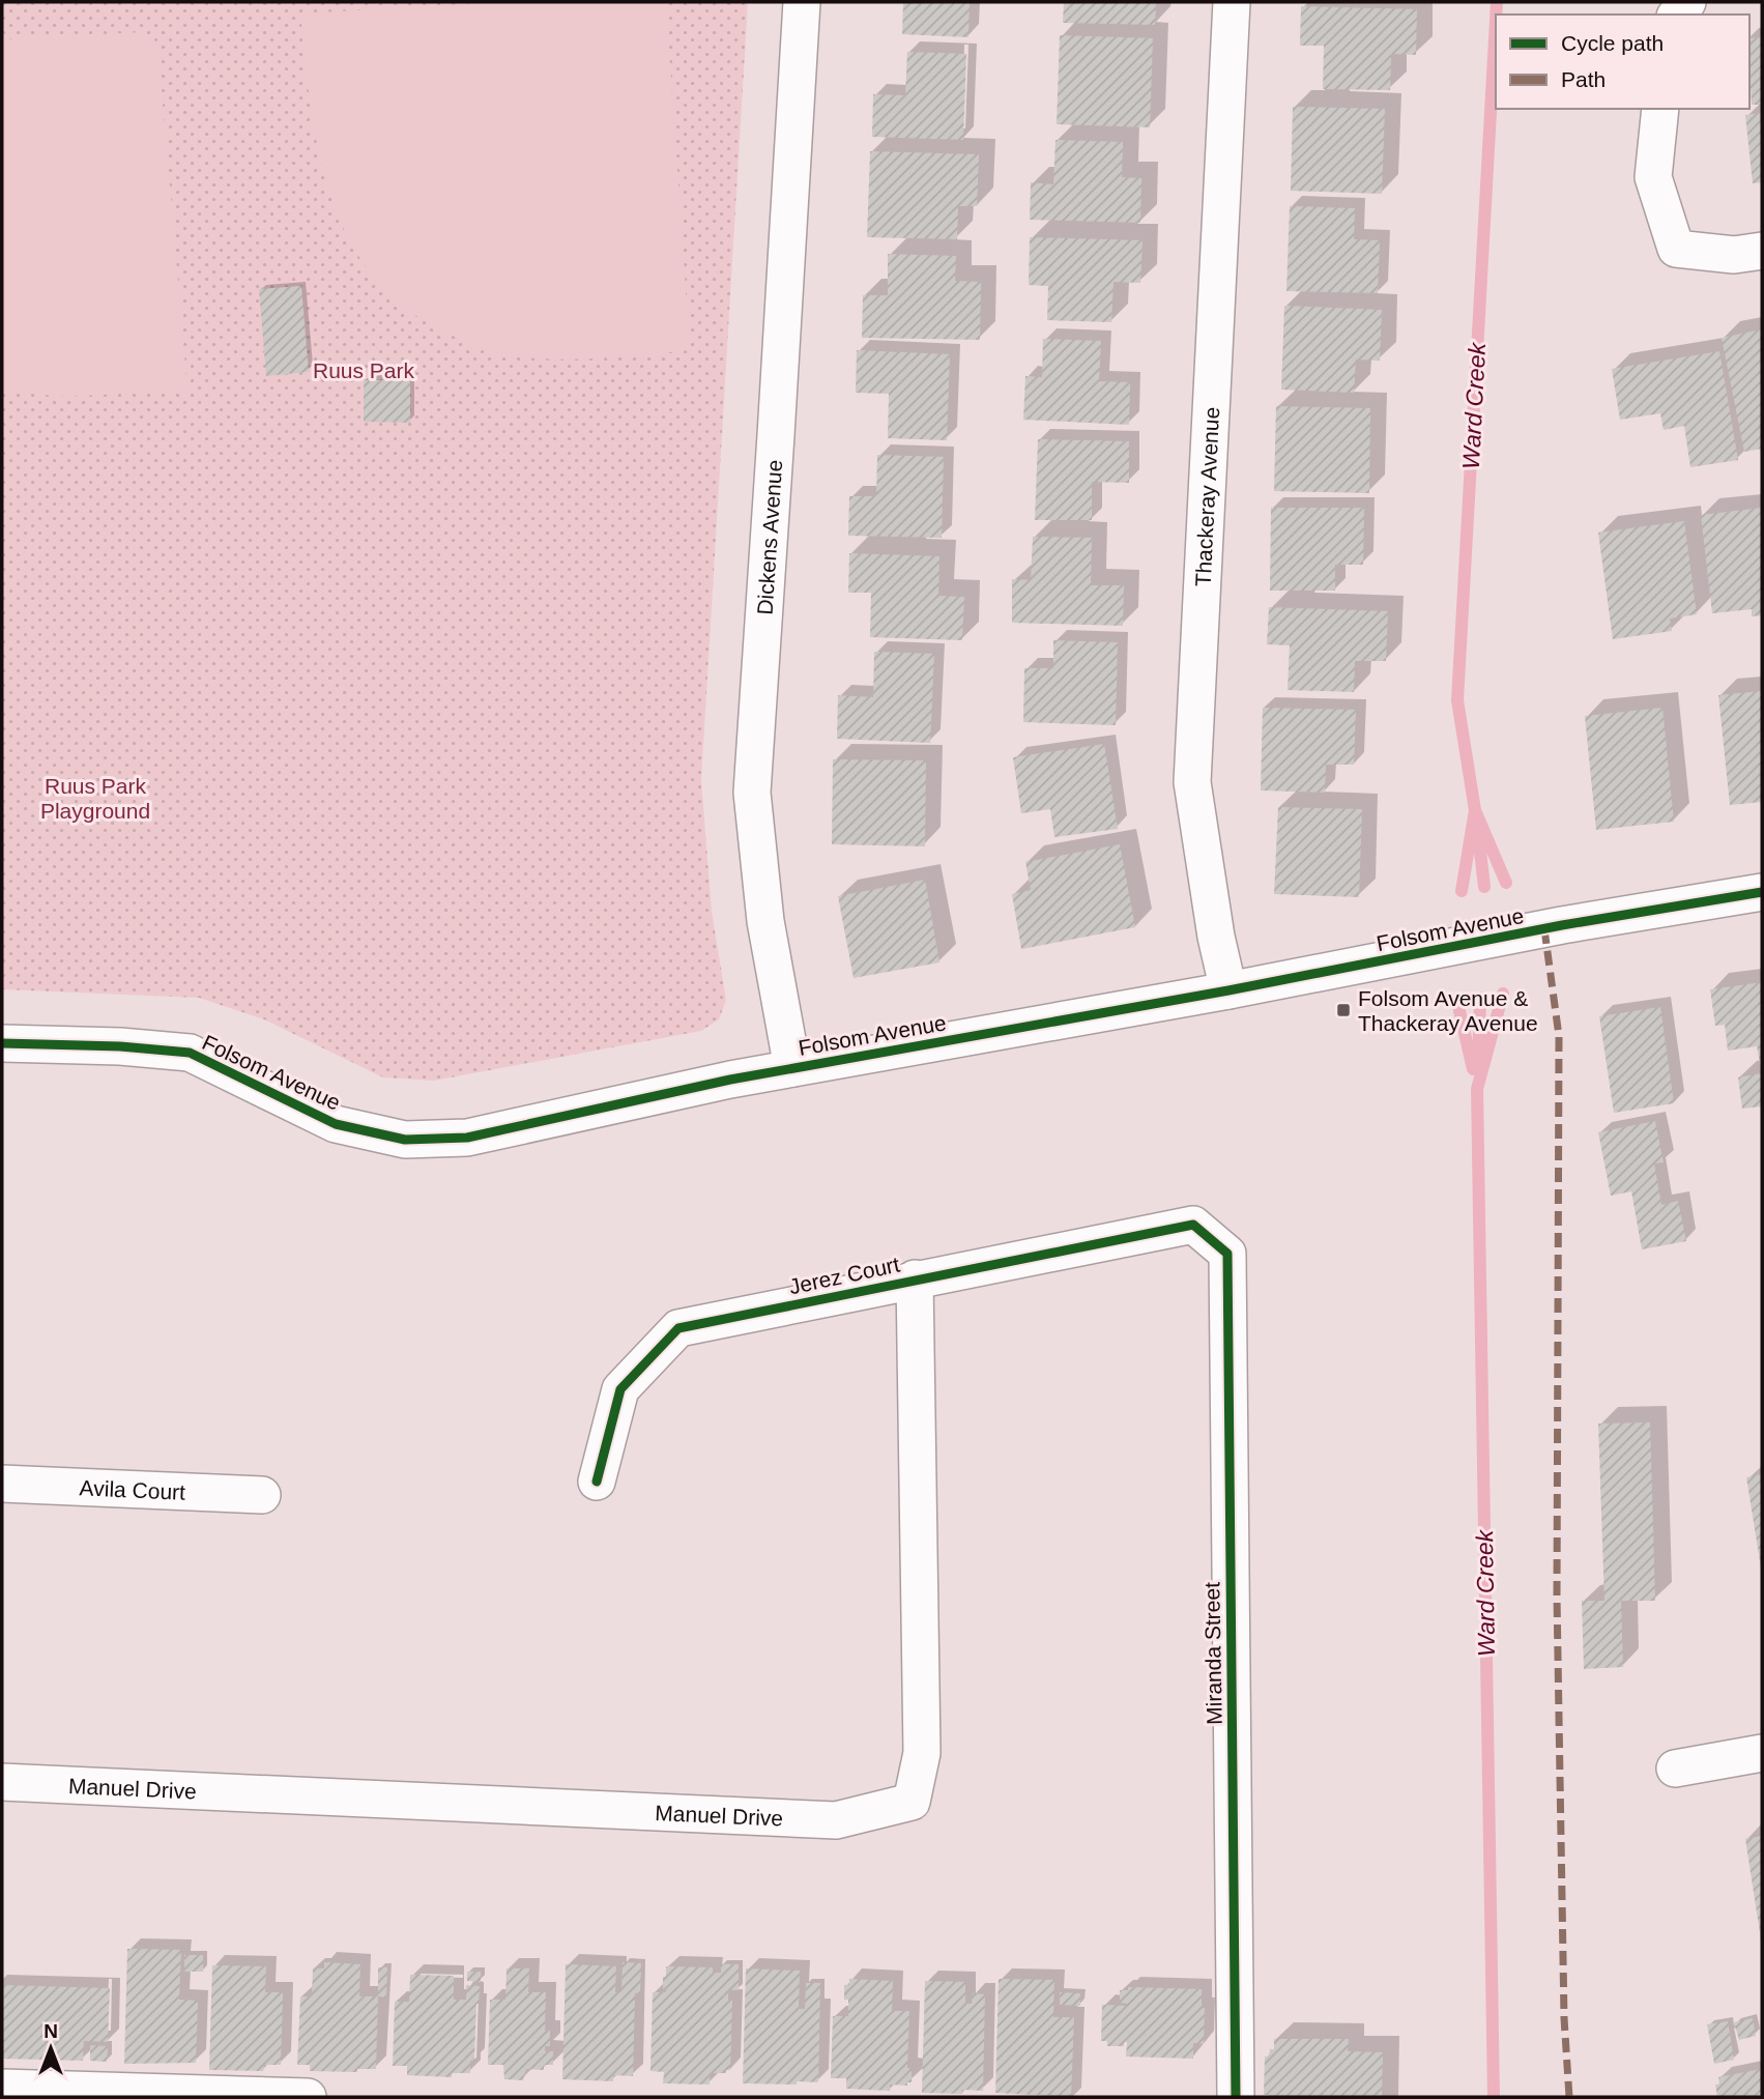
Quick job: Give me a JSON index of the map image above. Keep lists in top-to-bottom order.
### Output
{
  "streets": {
    "street": [
      "Thackeray Avenue",
      "Dickens Avenue",
      "Folsom Avenue",
      "Jerez Court",
      "Avila Court",
      "Miranda Street",
      "Manuel Drive"
    ]
  },
  "crossings": [
    ["Thackeray Avenue", "Folsom Avenue"],
    ["Dickens Avenue", "Folsom Avenue"],
    ["Jerez Court", "Miranda Street"],
    ["Jerez Court", "Manuel Drive"]
  ],
  "water": ["Ward Creek"],
  "parks": ["Ruus Park", "Ruus Park Playground"],
  "places": {
    "transit": ["Folsom Avenue & Thackeray Avenue"]
  },
  "legend": ["Cycle path", "Path"],
  "north": "top"
}
